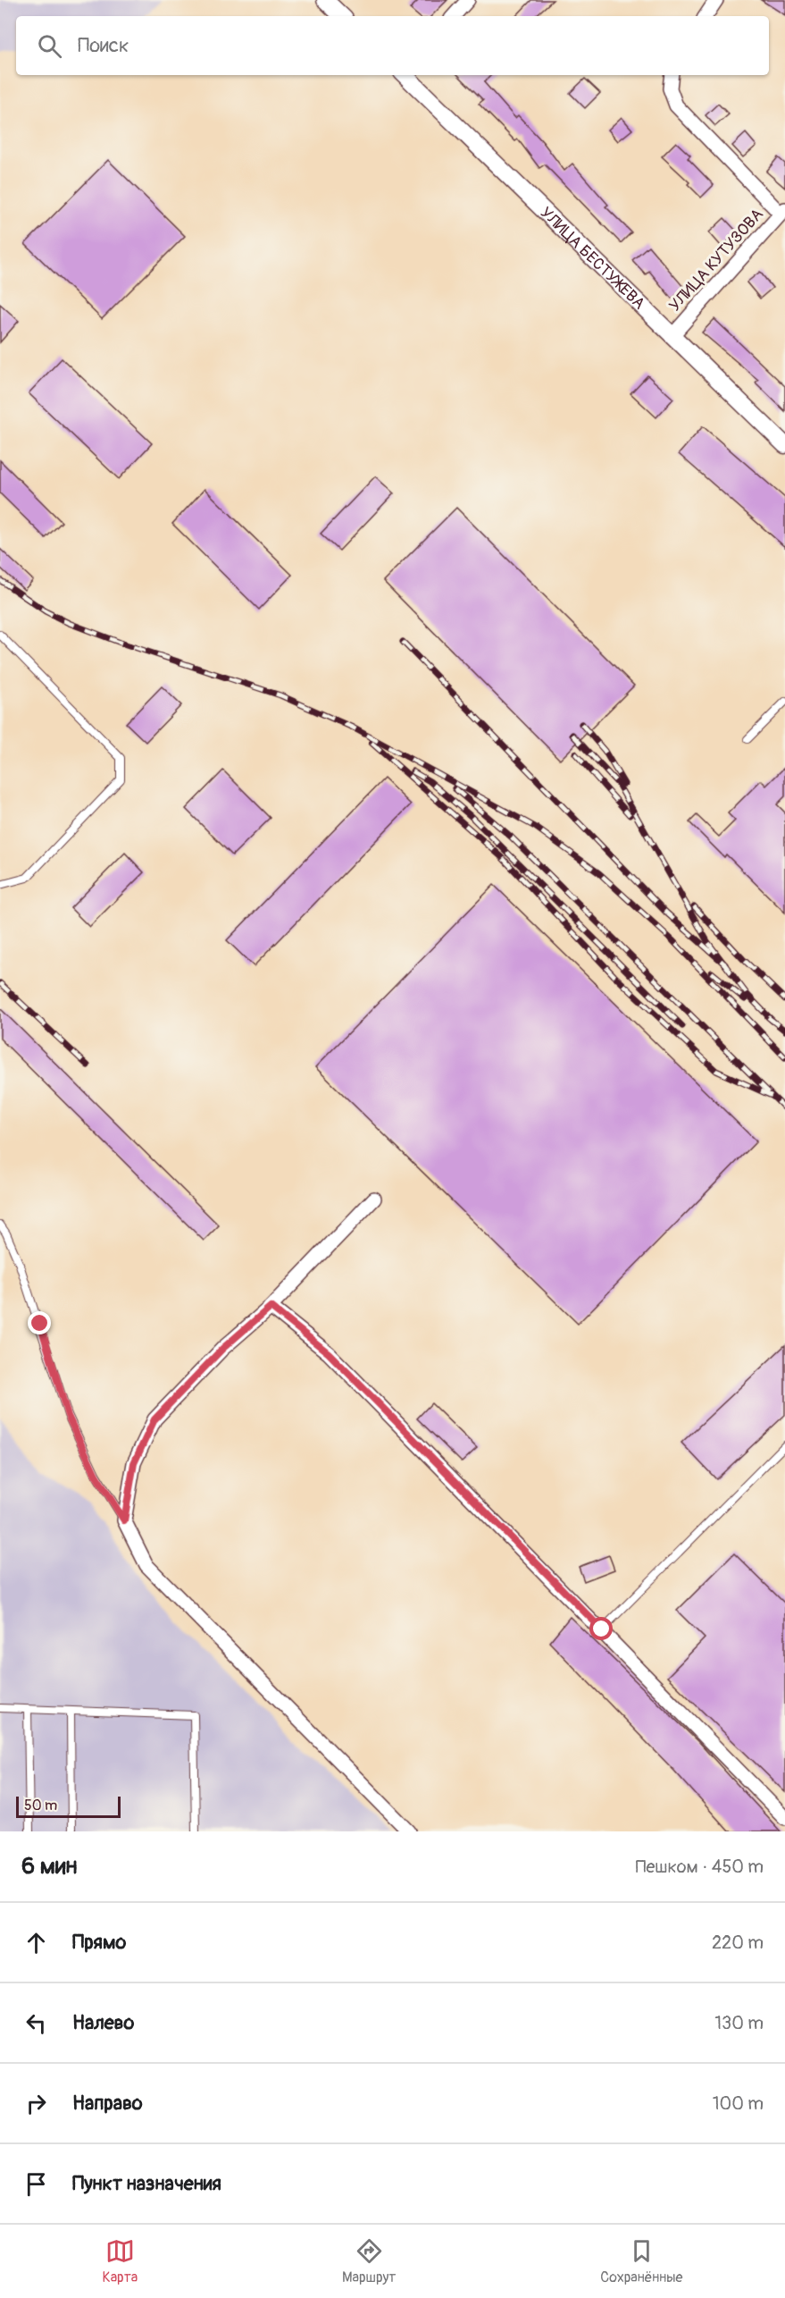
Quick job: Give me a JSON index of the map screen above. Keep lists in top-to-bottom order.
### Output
{
  "streets": {
    "street": ["УЛИЦА БЕСТУЖЕВА", "УЛИЦА КУТУЗОВА"]
  },
  "crossings": [
    ["УЛИЦА БЕСТУЖЕВА", "УЛИЦА КУТУЗОВА"]
  ],
  "scale_bar": "50 m",
  "page": {
    "search": "Поиск",
    "scale": "50 m",
    "heading": ["6 мин", "Пешком · 450 m"],
    "list": [
      ["Прямо", "220 m"],
      ["Налево", "130 m"],
      ["Направо", "100 m"],
      "Пункт назначения"
    ],
    "nav": ["Карта", "Маршрут", "Сохранённые"]
  }
}
